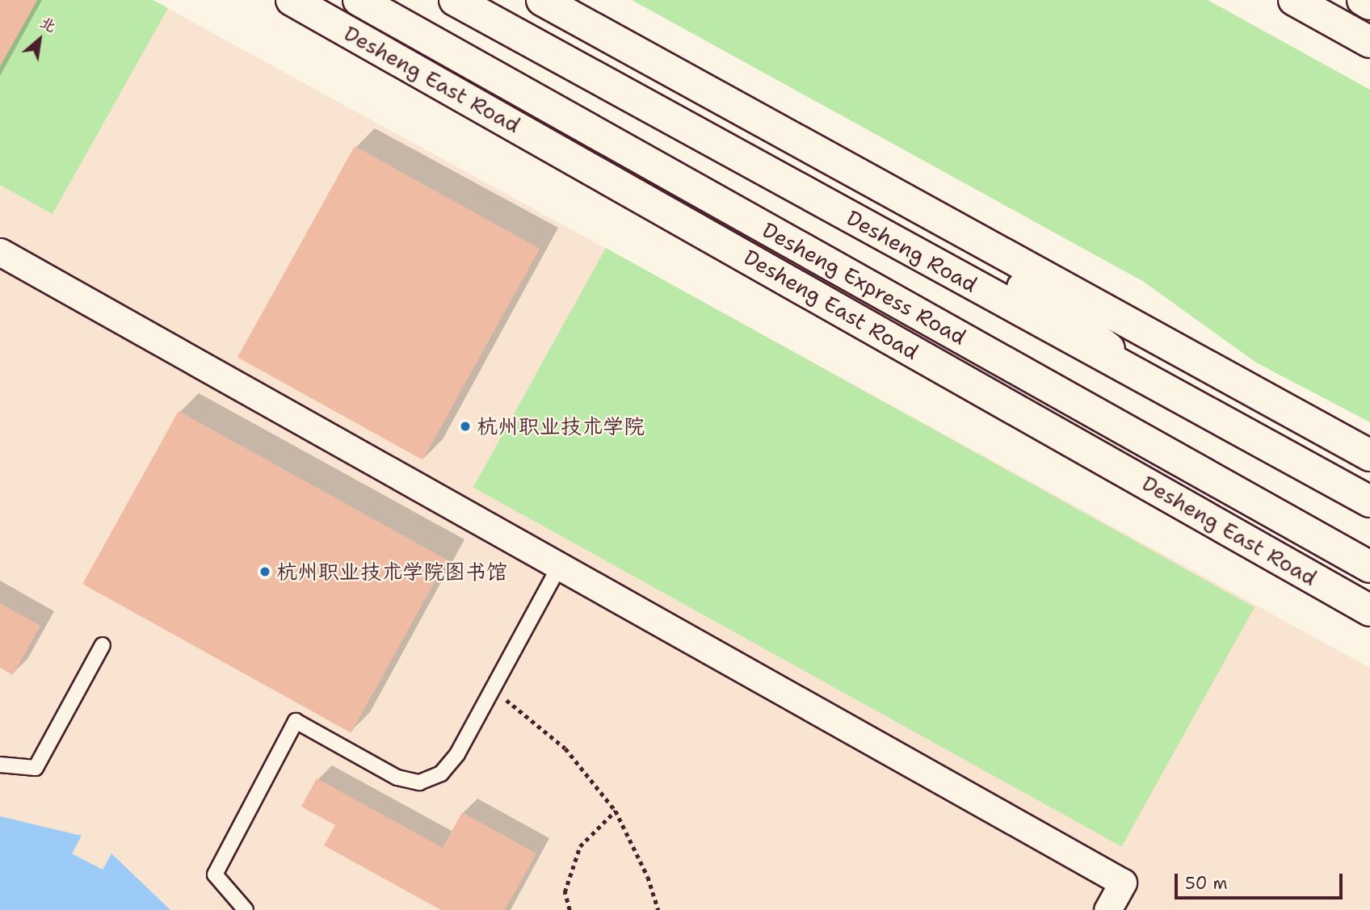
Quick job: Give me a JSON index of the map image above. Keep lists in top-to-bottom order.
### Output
{
  "streets": {
    "main road": ["Desheng East Road", "Desheng Road", "Desheng Express Road"]
  },
  "places": ["杭州职业技术学院", "杭州职业技术学院图书馆"],
  "scale_bar": "50 m",
  "north": "top right"
}
